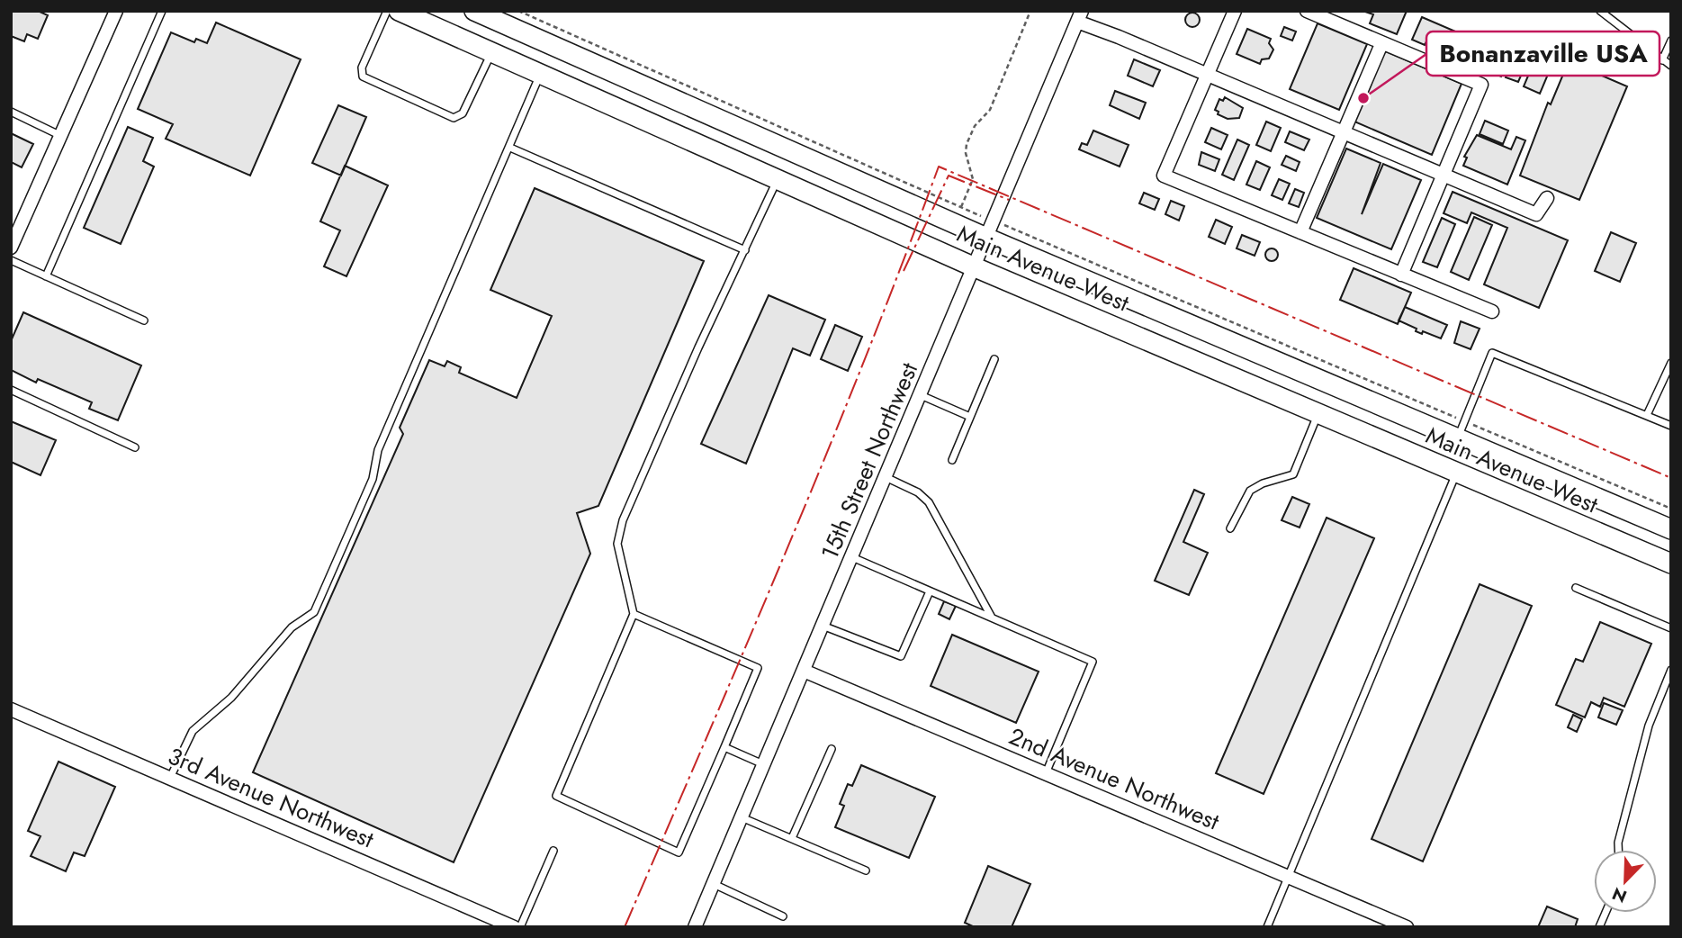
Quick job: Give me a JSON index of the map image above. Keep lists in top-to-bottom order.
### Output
{
  "streets": {
    "main road": ["Main Avenue West"],
    "street": ["15th Street Northwest", "2nd Avenue Northwest", "3rd Avenue Northwest"]
  },
  "crossings": [
    ["Main Avenue West", "15th Street Northwest"],
    ["15th Street Northwest", "2nd Avenue Northwest"]
  ],
  "places": ["Bonanzaville USA"],
  "north": "bottom left"
}
